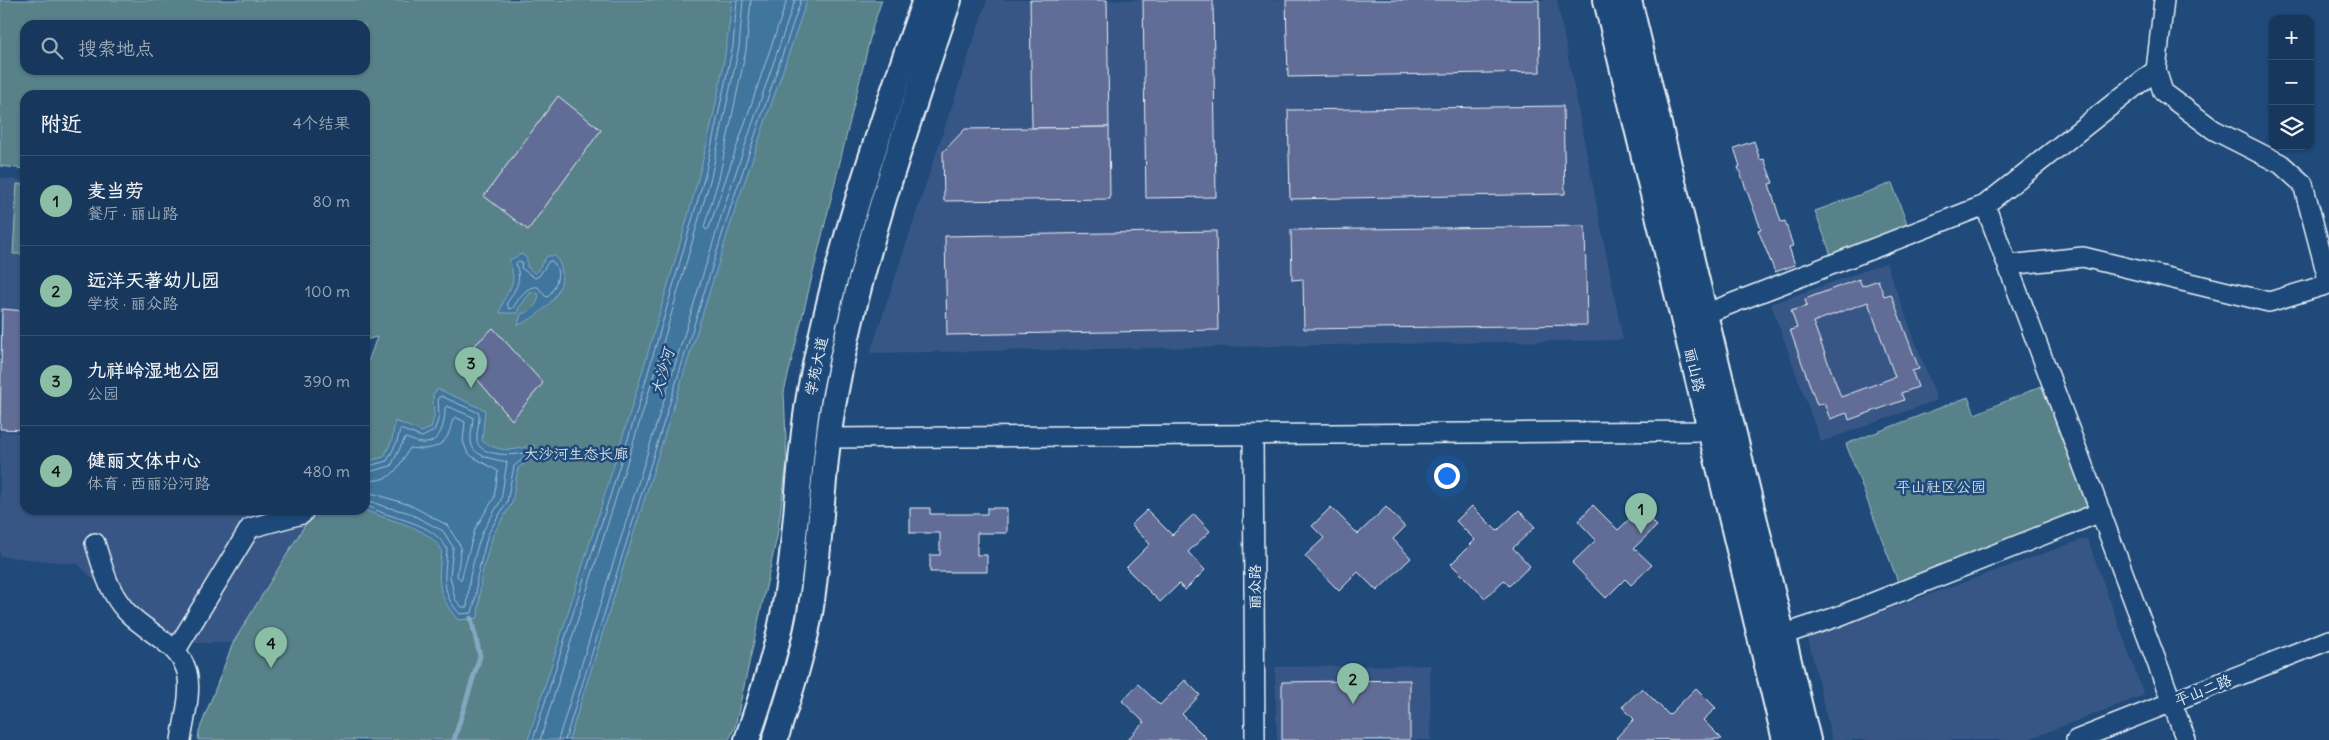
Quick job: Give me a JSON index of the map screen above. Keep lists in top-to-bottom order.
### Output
{
  "streets": {
    "street": [
      "学苑大道",
      "丽山路",
      "丽众路",
      "平山二路"
    ]
  },
  "water": ["大沙河"],
  "parks": ["大沙河生态长廊", "平山社区公园"],
  "page": {
    "map_buttons": ["+", "−"],
    "search": "搜索地点",
    "heading": ["附近", "4个结果"],
    "list": [
      {
        "mark": "1",
        "name": "麦当劳",
        "note": "餐厅 · 丽山路",
        "value": "80 m"
      },
      {
        "mark": "2",
        "name": "远洋天著幼儿园",
        "note": "学校 · 丽众路",
        "value": "100 m"
      },
      {
        "mark": "3",
        "name": "九祥岭湿地公园",
        "note": "公园",
        "value": "390 m"
      },
      {
        "mark": "4",
        "name": "健丽文体中心",
        "note": "体育 · 西丽沿河路",
        "value": "480 m"
      }
    ],
    "pins": [
      "3",
      "1",
      "4",
      "2"
    ]
  }
}
